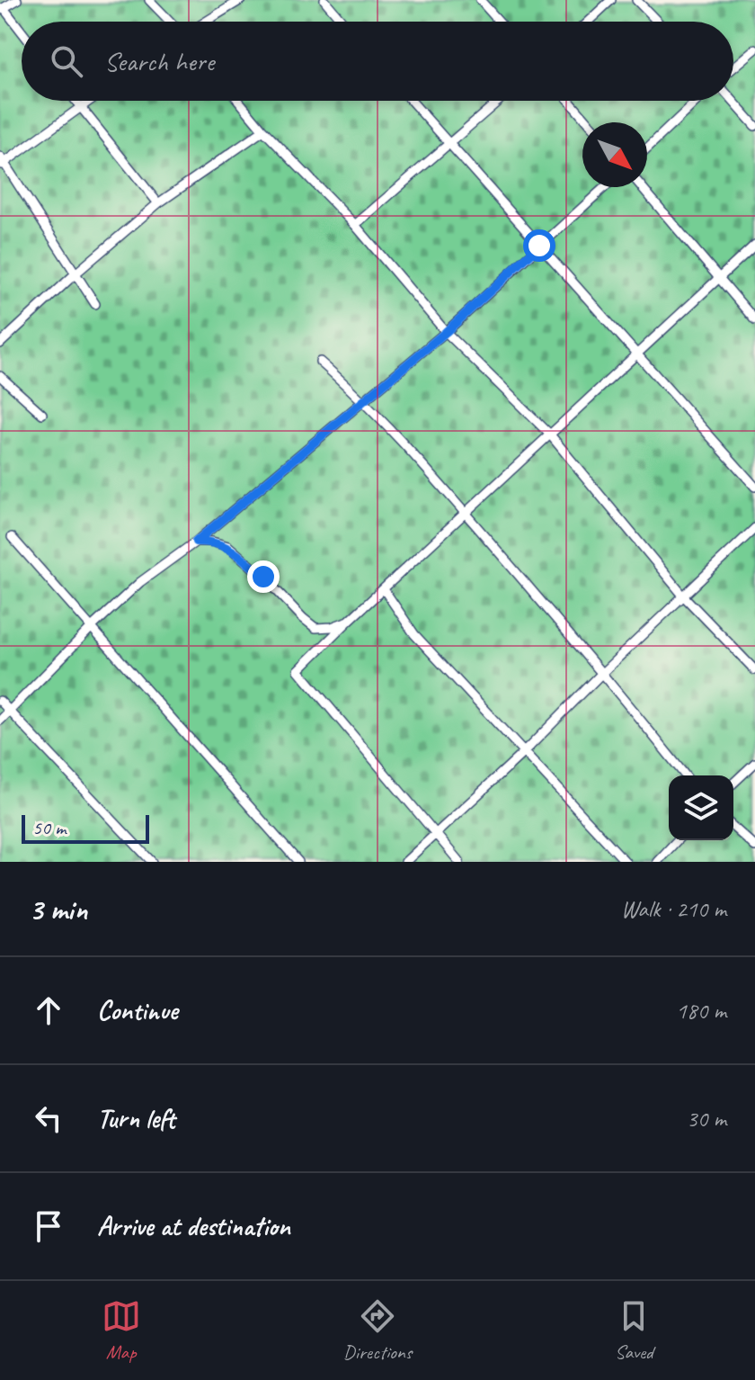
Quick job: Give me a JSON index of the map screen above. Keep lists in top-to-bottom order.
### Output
{
  "scale_bar": "50 m",
  "north": "bottom right",
  "page": {
    "search": "Search here",
    "scale": "50 m",
    "heading": ["3 min", "Walk · 210 m"],
    "list": [
      ["Continue", "180 m"],
      ["Turn left", "30 m"],
      "Arrive at destination"
    ],
    "nav": ["Map", "Directions", "Saved"]
  }
}
